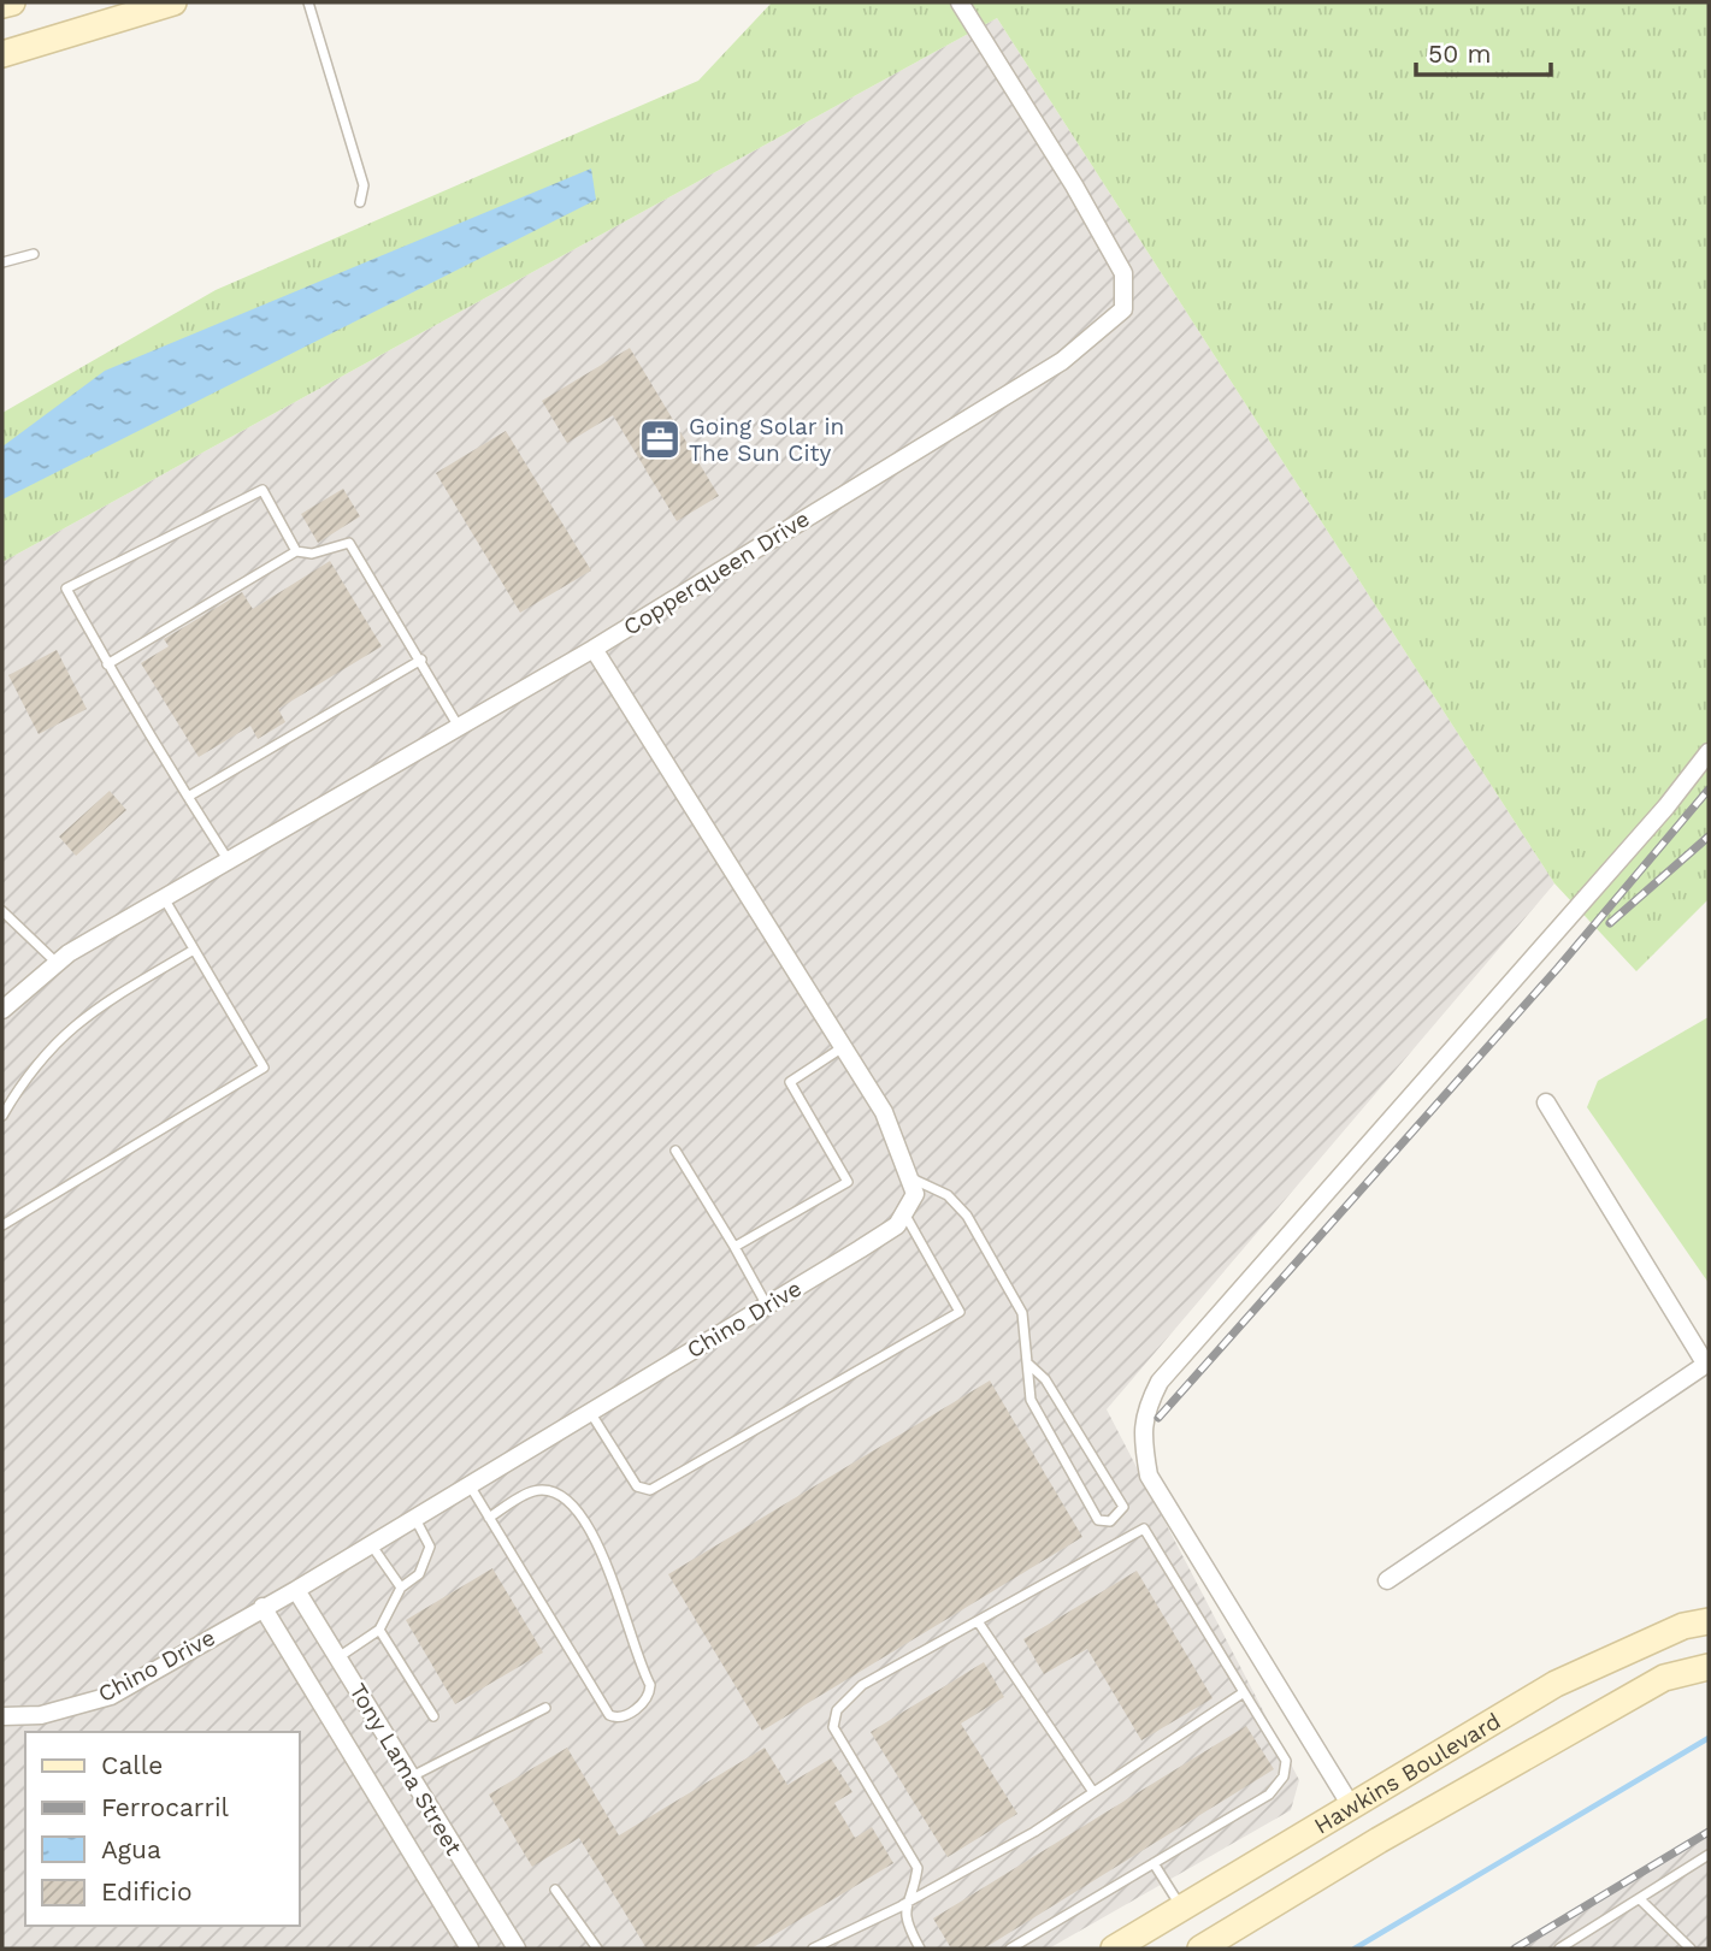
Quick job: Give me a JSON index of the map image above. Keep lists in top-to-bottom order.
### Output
{
  "streets": {
    "main road": ["Hawkins Boulevard"],
    "street": ["Copperqueen Drive", "Chino Drive", "Tony Lama Street"]
  },
  "crossings": [
    ["Chino Drive", "Tony Lama Street"]
  ],
  "places": {
    "office": ["Going Solar in The Sun City"]
  },
  "legend": [
    "Calle",
    "Ferrocarril",
    "Agua",
    "Edificio"
  ],
  "scale_bar": "50 m"
}
